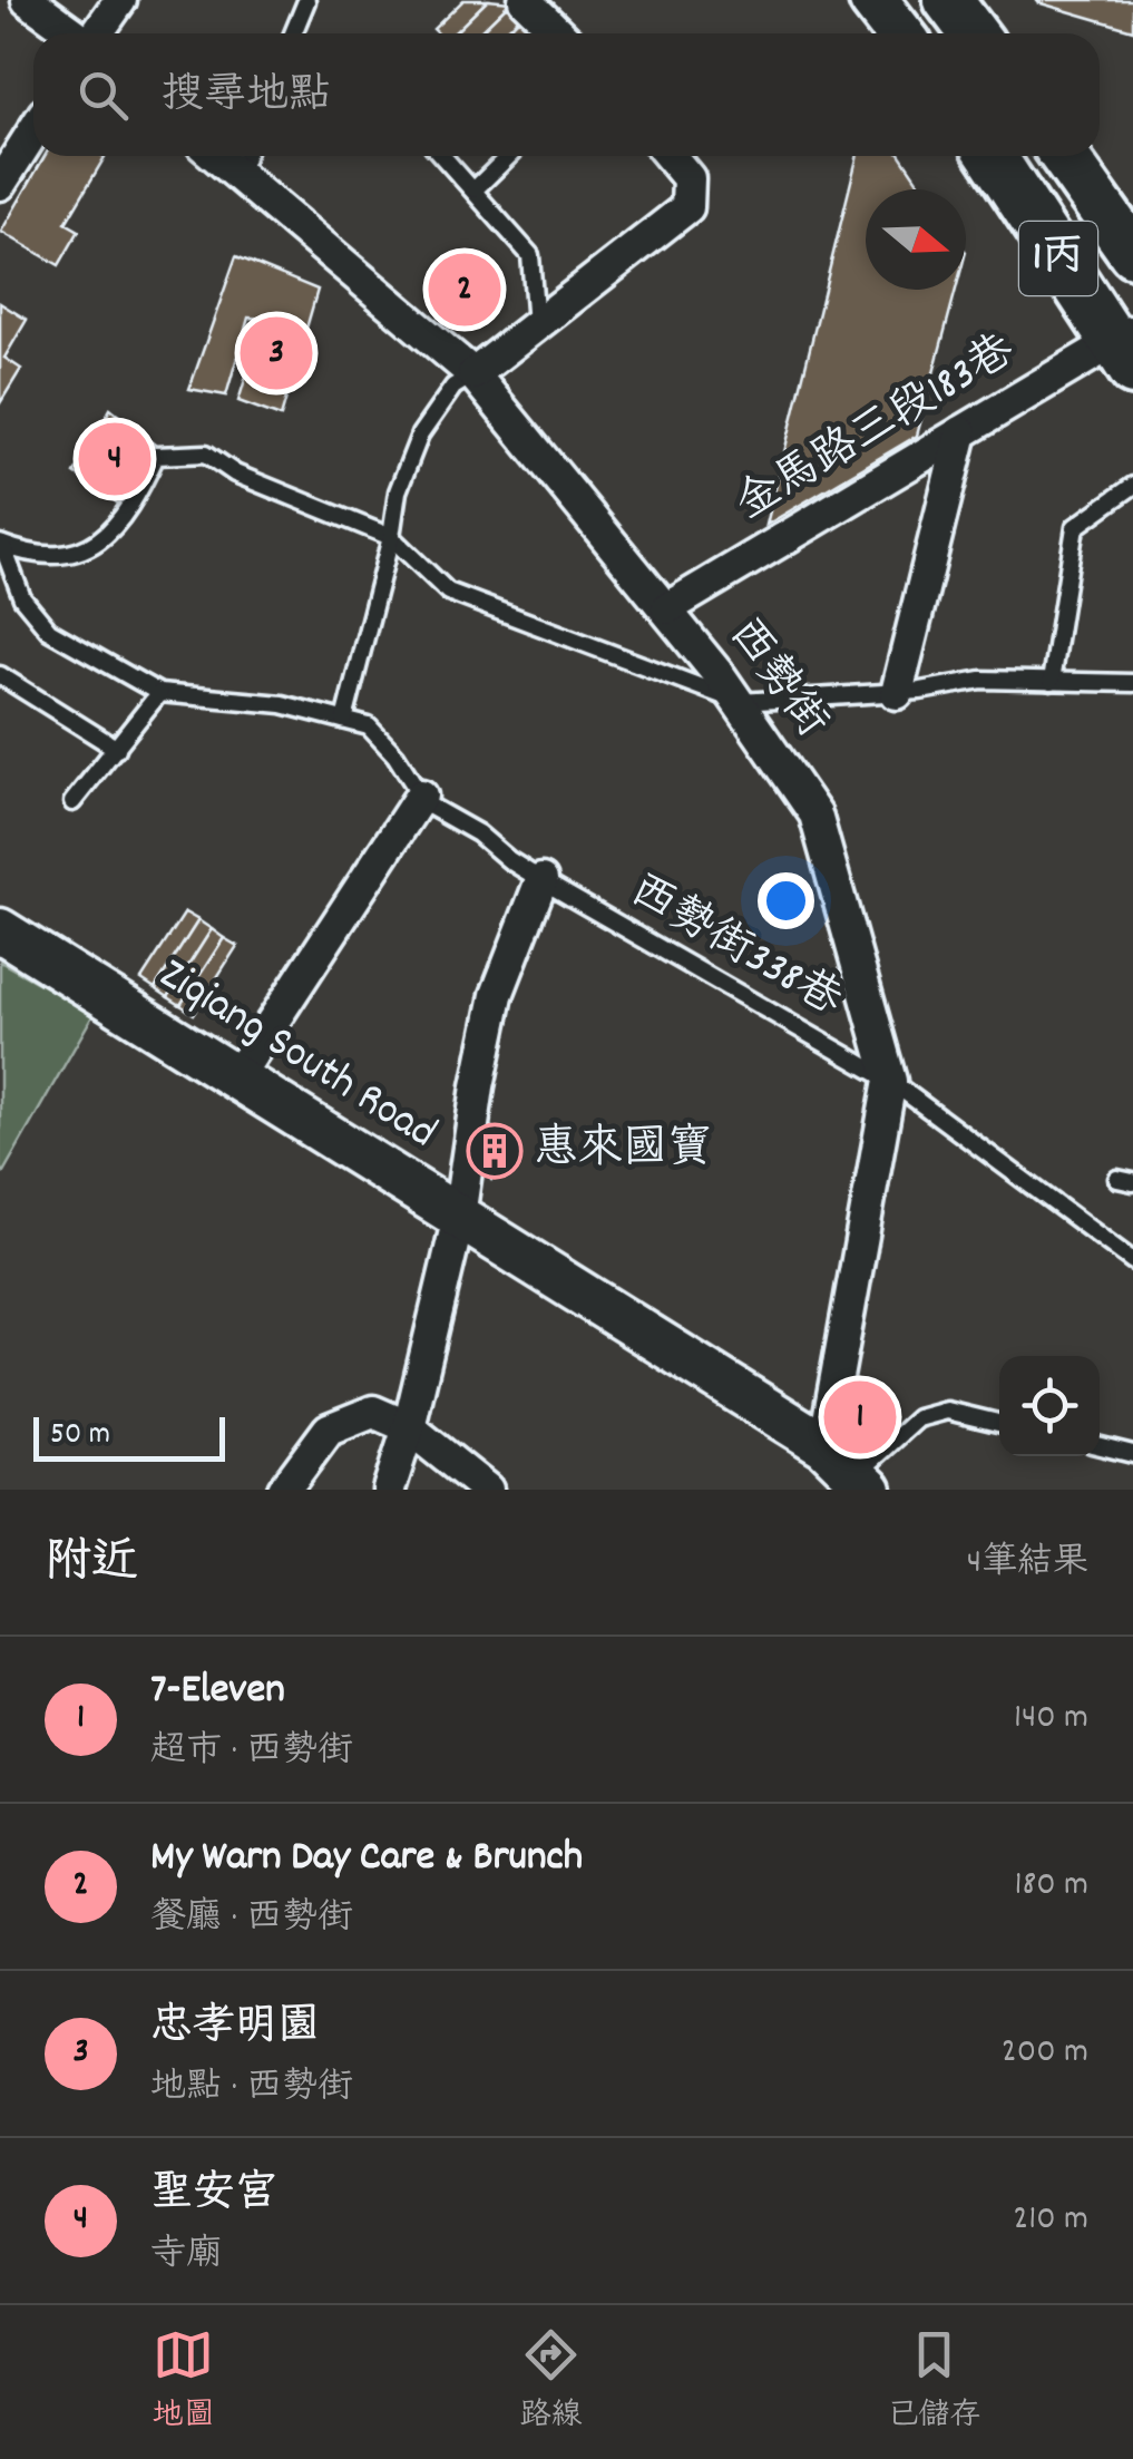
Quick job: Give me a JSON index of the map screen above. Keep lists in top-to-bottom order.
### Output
{
  "streets": {
    "main road": ["1丙"],
    "street": ["金馬路三段183巷", "西勢街", "Ziqiang South Road"],
    "lane": ["西勢街338巷"]
  },
  "crossings": [
    ["1丙", "金馬路三段183巷"],
    ["金馬路三段183巷", "西勢街"],
    ["西勢街", "西勢街338巷"],
    ["西勢街", "Ziqiang South Road"]
  ],
  "places": {
    "building": ["惠來國寶"]
  },
  "scale_bar": "50 m",
  "north": "right",
  "page": {
    "search": "搜尋地點",
    "pins": [
      "2",
      "3",
      "4",
      "1"
    ],
    "scale": "50 m",
    "heading": ["附近", "4筆結果"],
    "list": [
      {
        "mark": "1",
        "name": "7-Eleven",
        "note": "超市 · 西勢街",
        "value": "140 m"
      },
      {
        "mark": "2",
        "name": "My Warn Day Care & Brunch",
        "note": "餐廳 · 西勢街",
        "value": "180 m"
      },
      {
        "mark": "3",
        "name": "忠孝明園",
        "note": "地點 · 西勢街",
        "value": "200 m"
      },
      {
        "mark": "4",
        "name": "聖安宮",
        "note": "寺廟",
        "value": "210 m"
      }
    ],
    "nav": ["地圖", "路線", "已儲存"]
  }
}
